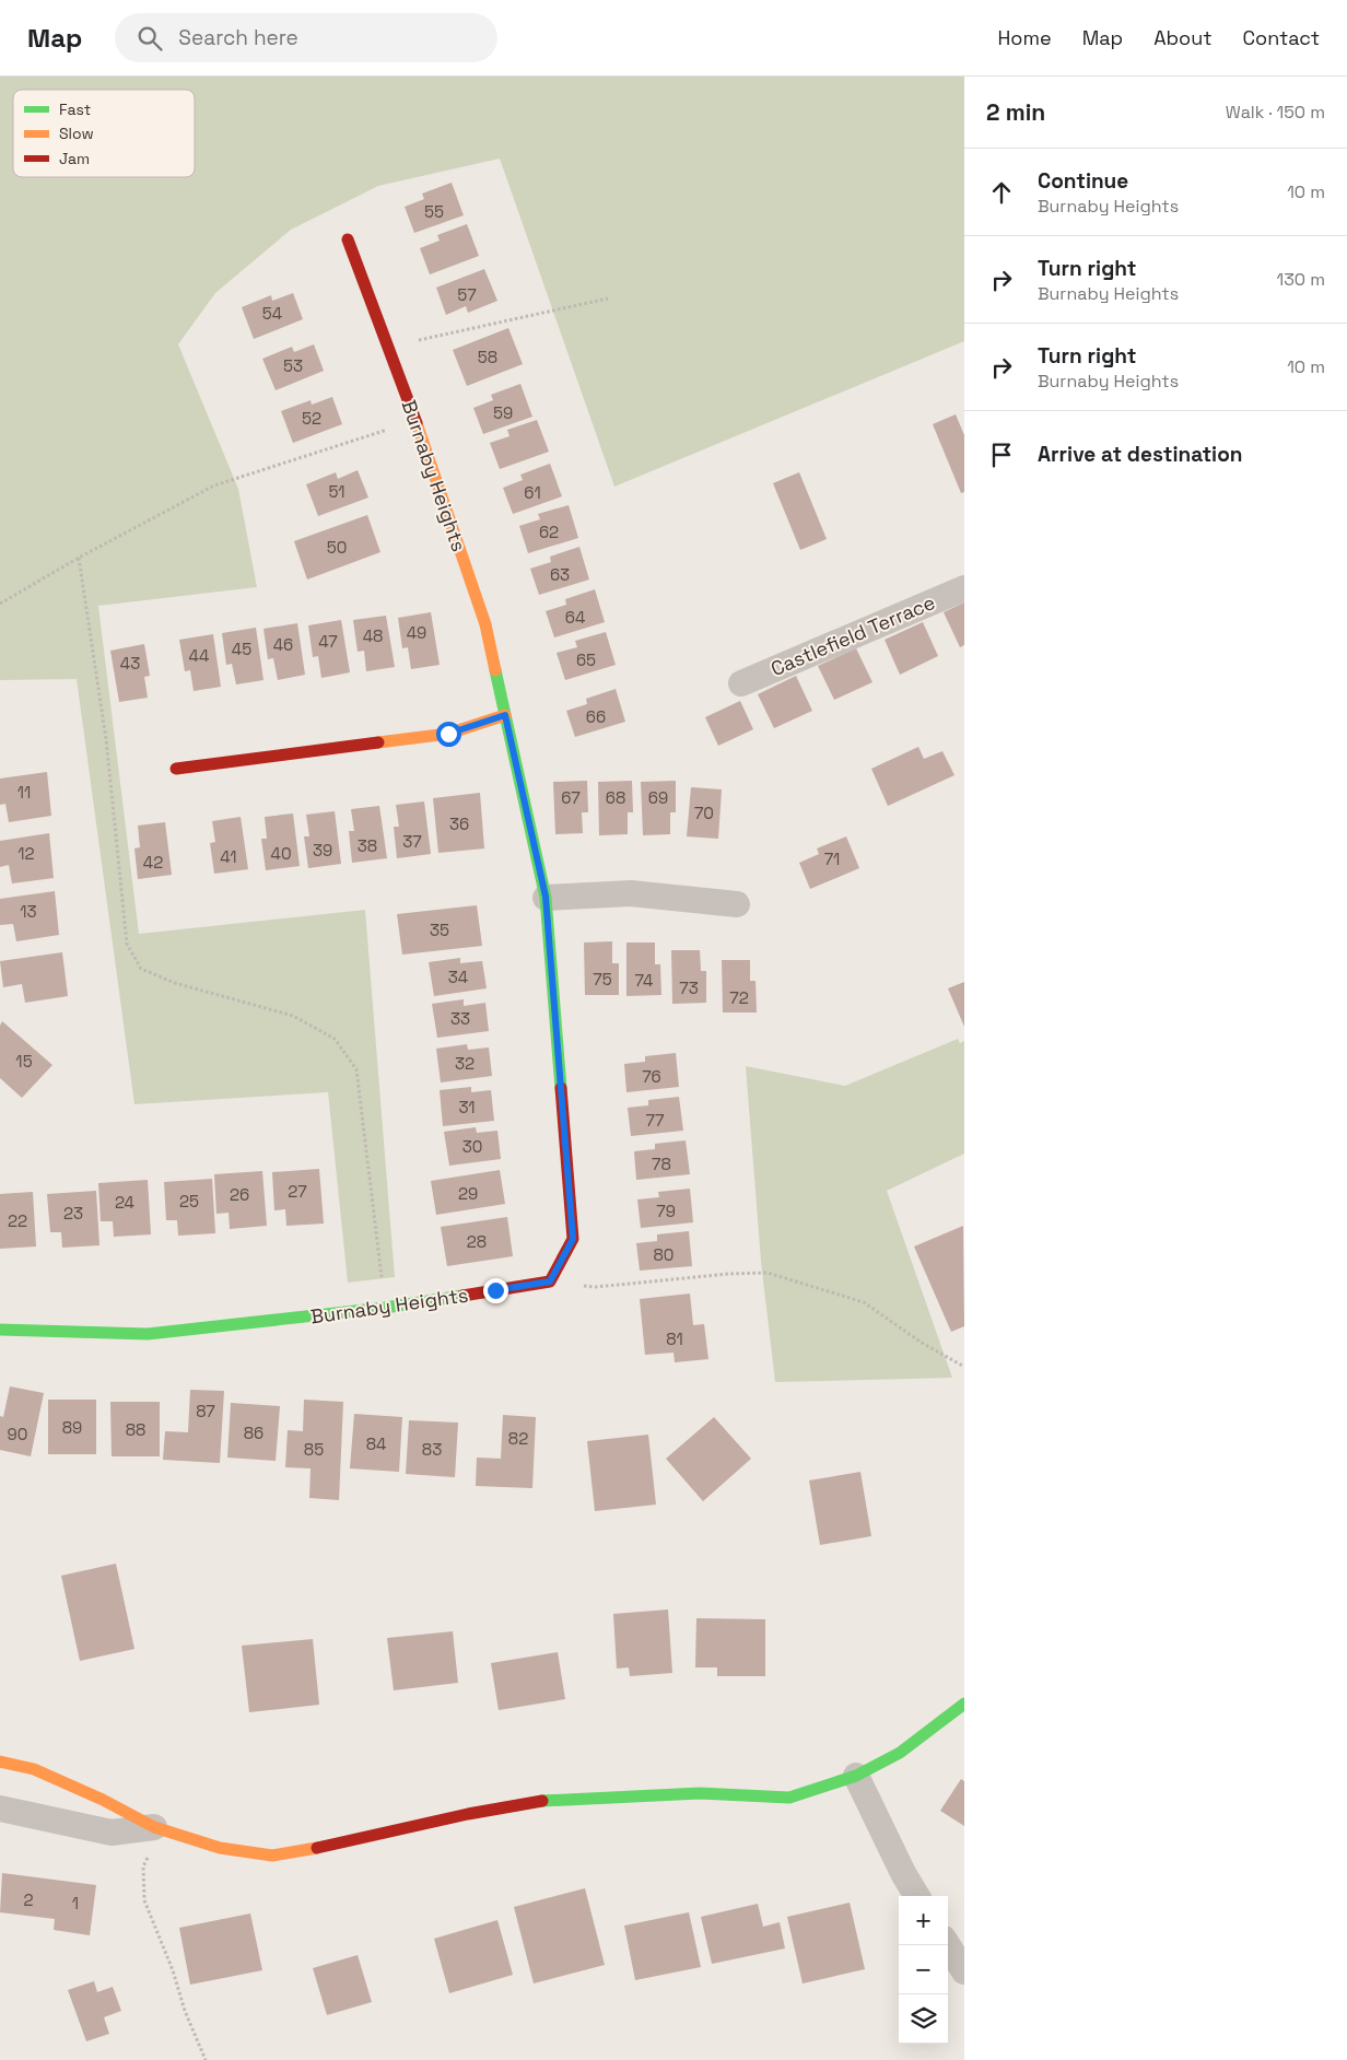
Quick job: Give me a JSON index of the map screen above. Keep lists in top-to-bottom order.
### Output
{
  "streets": {
    "street": ["Burnaby Heights", "Castlefield Terrace"]
  },
  "house_numbers": [
    "55",
    "57",
    "54",
    "58",
    "53",
    "59",
    "52",
    "51",
    "61",
    "62",
    "50",
    "63",
    "64",
    "49",
    "48",
    "47",
    "46",
    "45",
    "44",
    "65",
    "43",
    "66",
    "11",
    "67",
    "68",
    "69",
    "70",
    "36",
    "37",
    "38",
    "39",
    "12",
    "40",
    "41",
    "71",
    "42",
    "13",
    "35",
    "34",
    "75",
    "74",
    "73",
    "72",
    "33",
    "15",
    "32",
    "76",
    "31",
    "77",
    "30",
    "78",
    "27",
    "29",
    "26",
    "25",
    "24",
    "79",
    "23",
    "22",
    "28",
    "80",
    "81",
    "87",
    "89",
    "88",
    "86",
    "90",
    "82",
    "84",
    "85",
    "83",
    "2",
    "1"
  ],
  "legend": ["Fast", "Slow", "Jam"],
  "page": {
    "header": "Map",
    "search": "Search here",
    "nav": [
      "Home",
      "Map",
      "About",
      "Contact"
    ],
    "heading": ["2 min", "Walk · 150 m"],
    "list": [
      ["Continue", "Burnaby Heights", "10 m"],
      ["Turn right", "Burnaby Heights", "130 m"],
      ["Turn right", "Burnaby Heights", "10 m"],
      "Arrive at destination"
    ],
    "map_buttons": ["+", "−"]
  }
}
